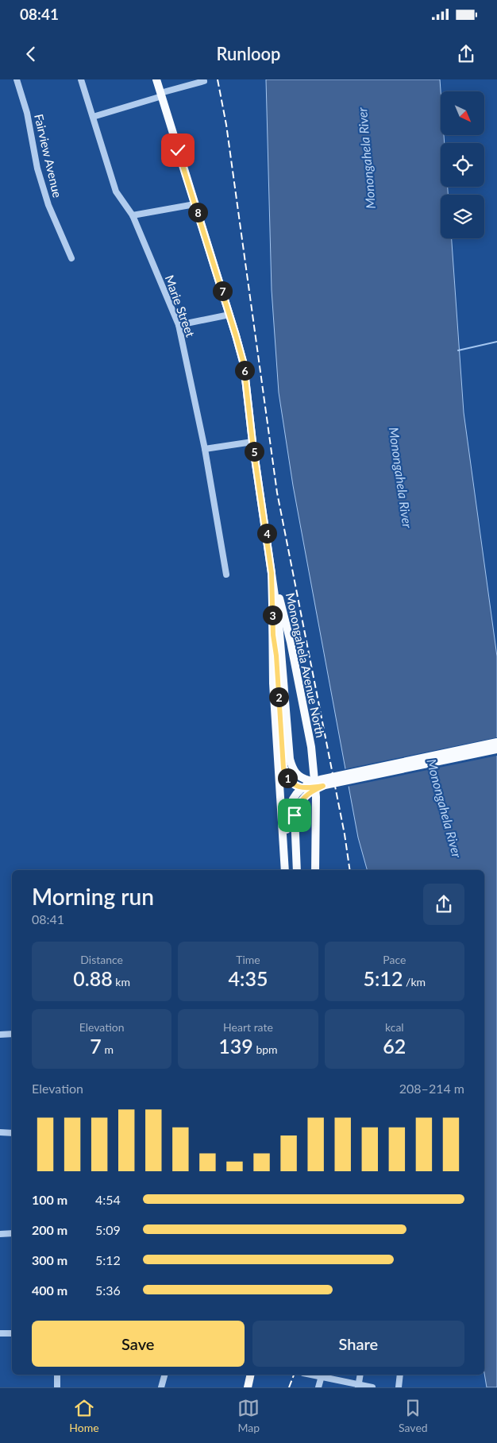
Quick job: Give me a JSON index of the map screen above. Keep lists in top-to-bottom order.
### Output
{
  "streets": {
    "main road": ["Monongahela Avenue North"],
    "street": ["Fairview Avenue", "Marie Street"]
  },
  "water": ["Monongahela River"],
  "north": "bottom right",
  "page": {
    "status": "08:41",
    "header": "Runloop",
    "pins": [
      "8",
      "7",
      "6",
      "5",
      "4",
      "3",
      "2",
      "1"
    ],
    "heading": ["Morning run", "08:41"],
    "stats": [
      ["Distance", "0.88 km"],
      ["Time", "4:35"],
      ["Pace", "5:12 /km"],
      ["Elevation", "7 m"],
      ["Heart rate", "139 bpm"],
      ["kcal", "62"]
    ],
    "chart": ["Elevation", "208–214 m"],
    "list": [
      {
        "name": "100 m",
        "note": "4:54"
      },
      {
        "name": "200 m",
        "note": "5:09"
      },
      {
        "name": "300 m",
        "note": "5:12"
      },
      {
        "name": "400 m",
        "note": "5:36"
      }
    ],
    "buttons": ["Save", "Share"],
    "tabs": ["Home", "Map", "Saved"]
  }
}
